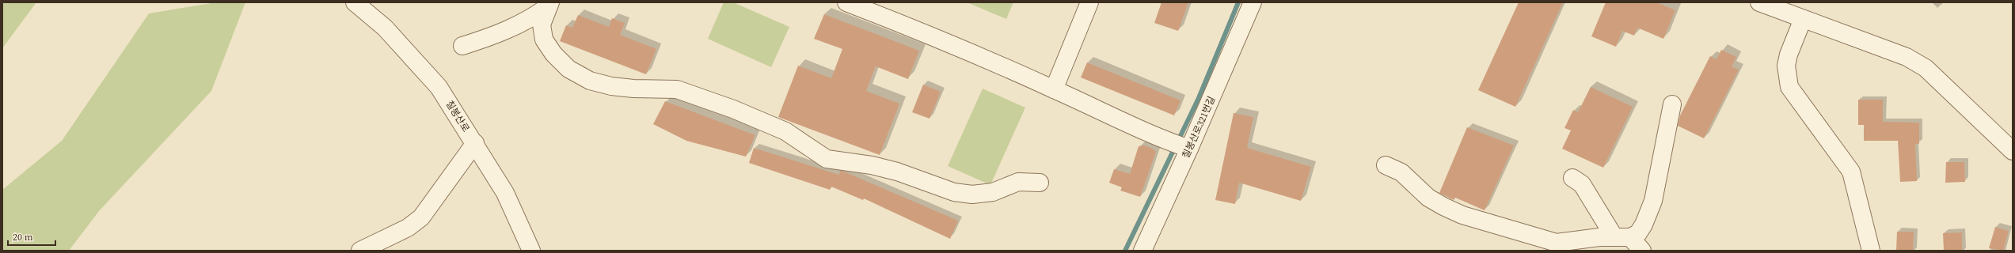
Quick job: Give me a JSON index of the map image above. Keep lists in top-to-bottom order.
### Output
{
  "streets": {
    "street": ["칠봉산로", "칠봉산로321번길"]
  },
  "scale_bar": "20 m"
}
